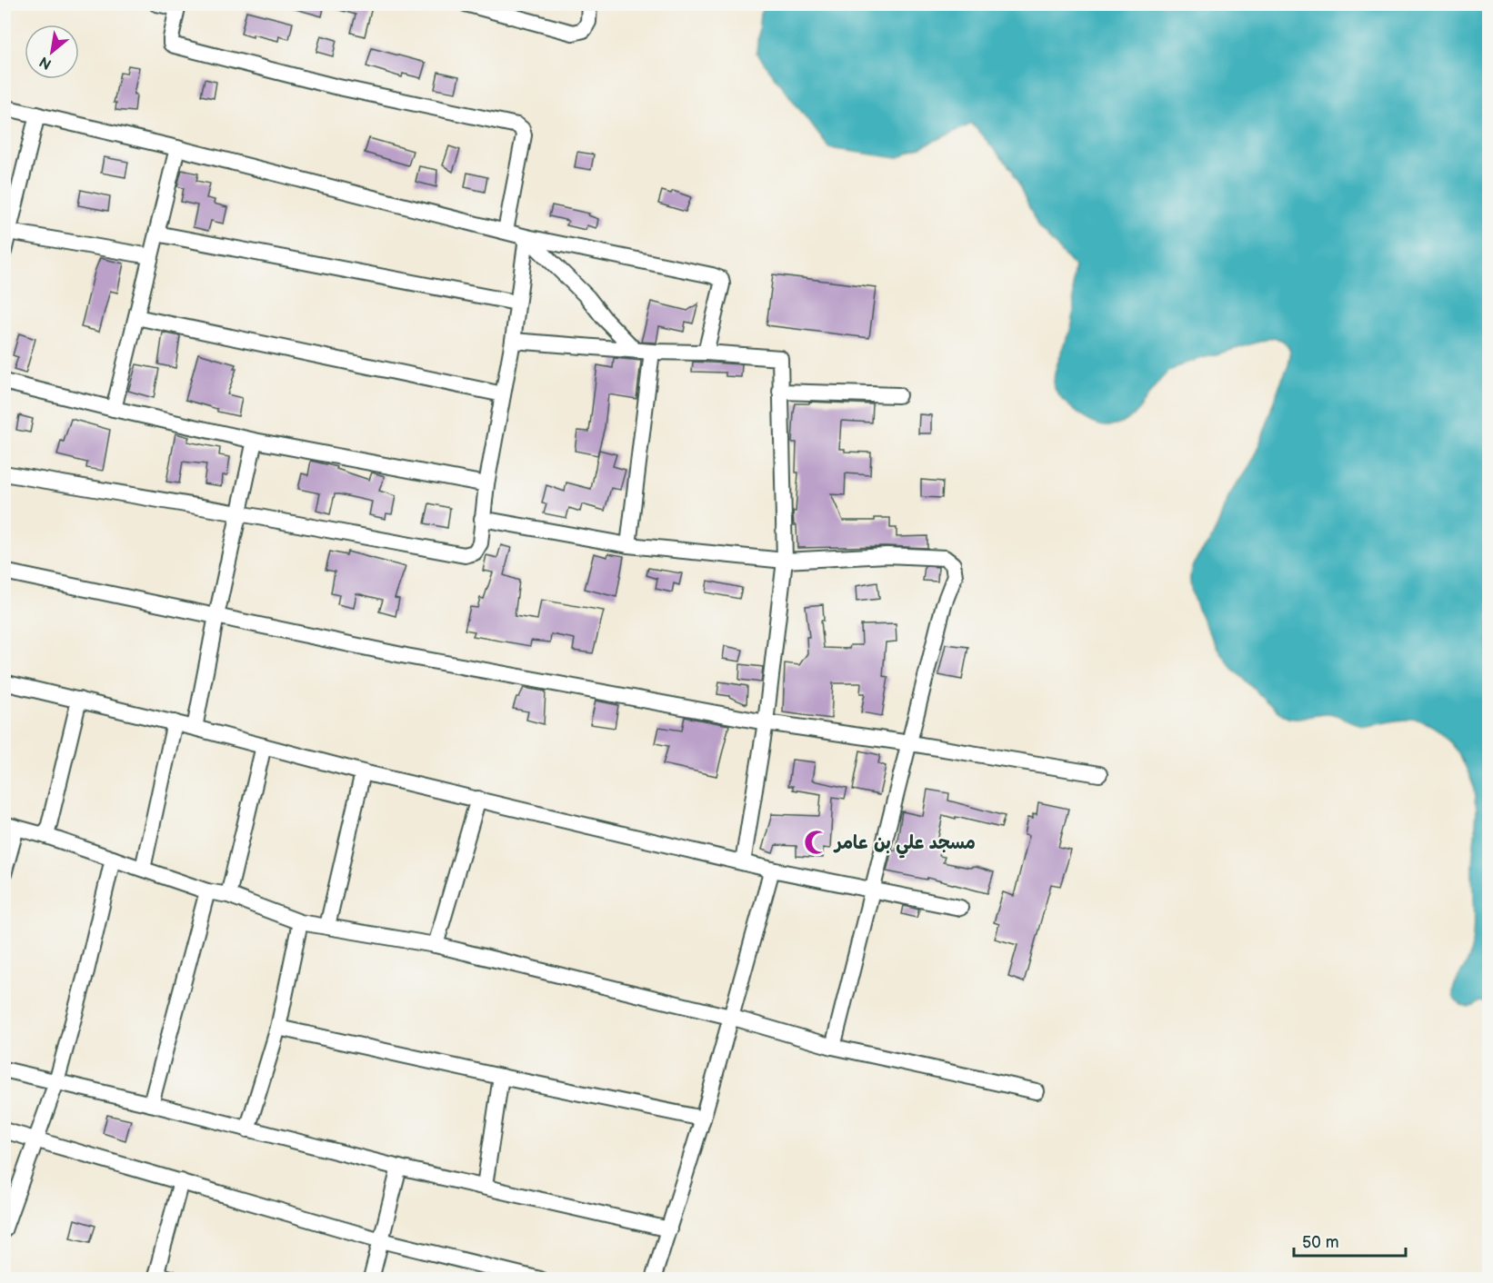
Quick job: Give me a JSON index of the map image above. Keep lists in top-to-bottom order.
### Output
{
  "places": {
    "mosque": ["مسجد علي بن عامر"]
  },
  "scale_bar": "50 m",
  "north": "bottom left"
}
